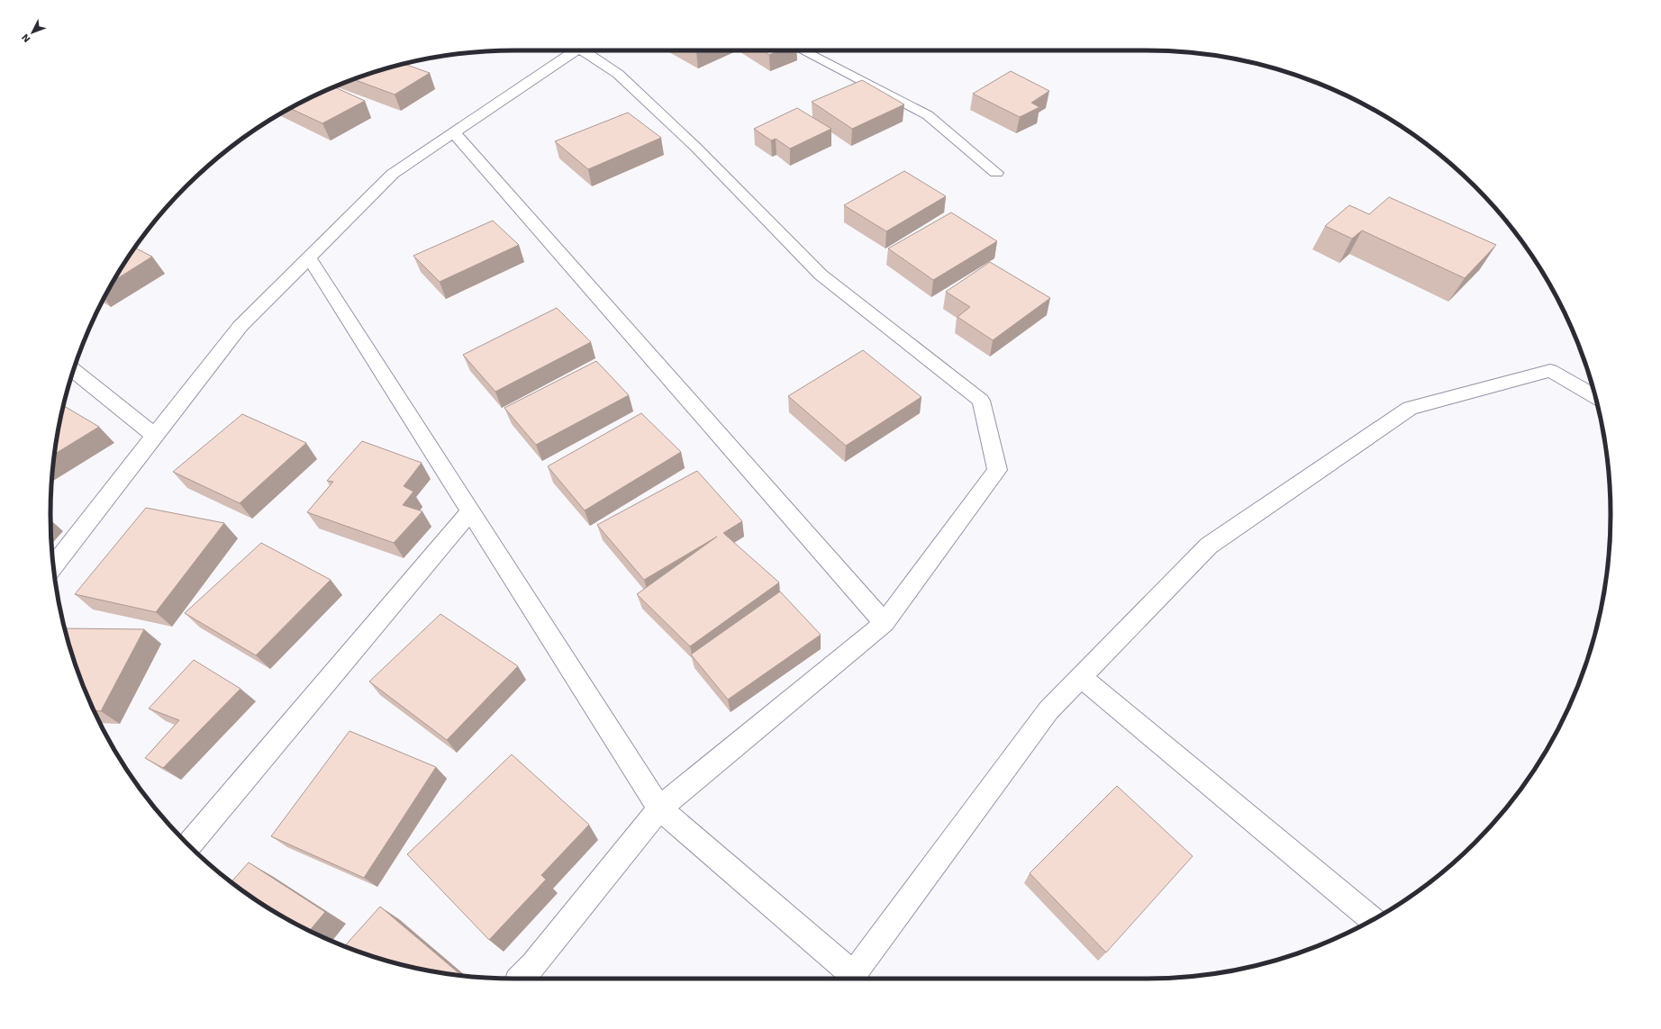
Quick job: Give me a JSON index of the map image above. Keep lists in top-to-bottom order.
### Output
{
  "north": "bottom left"
}
